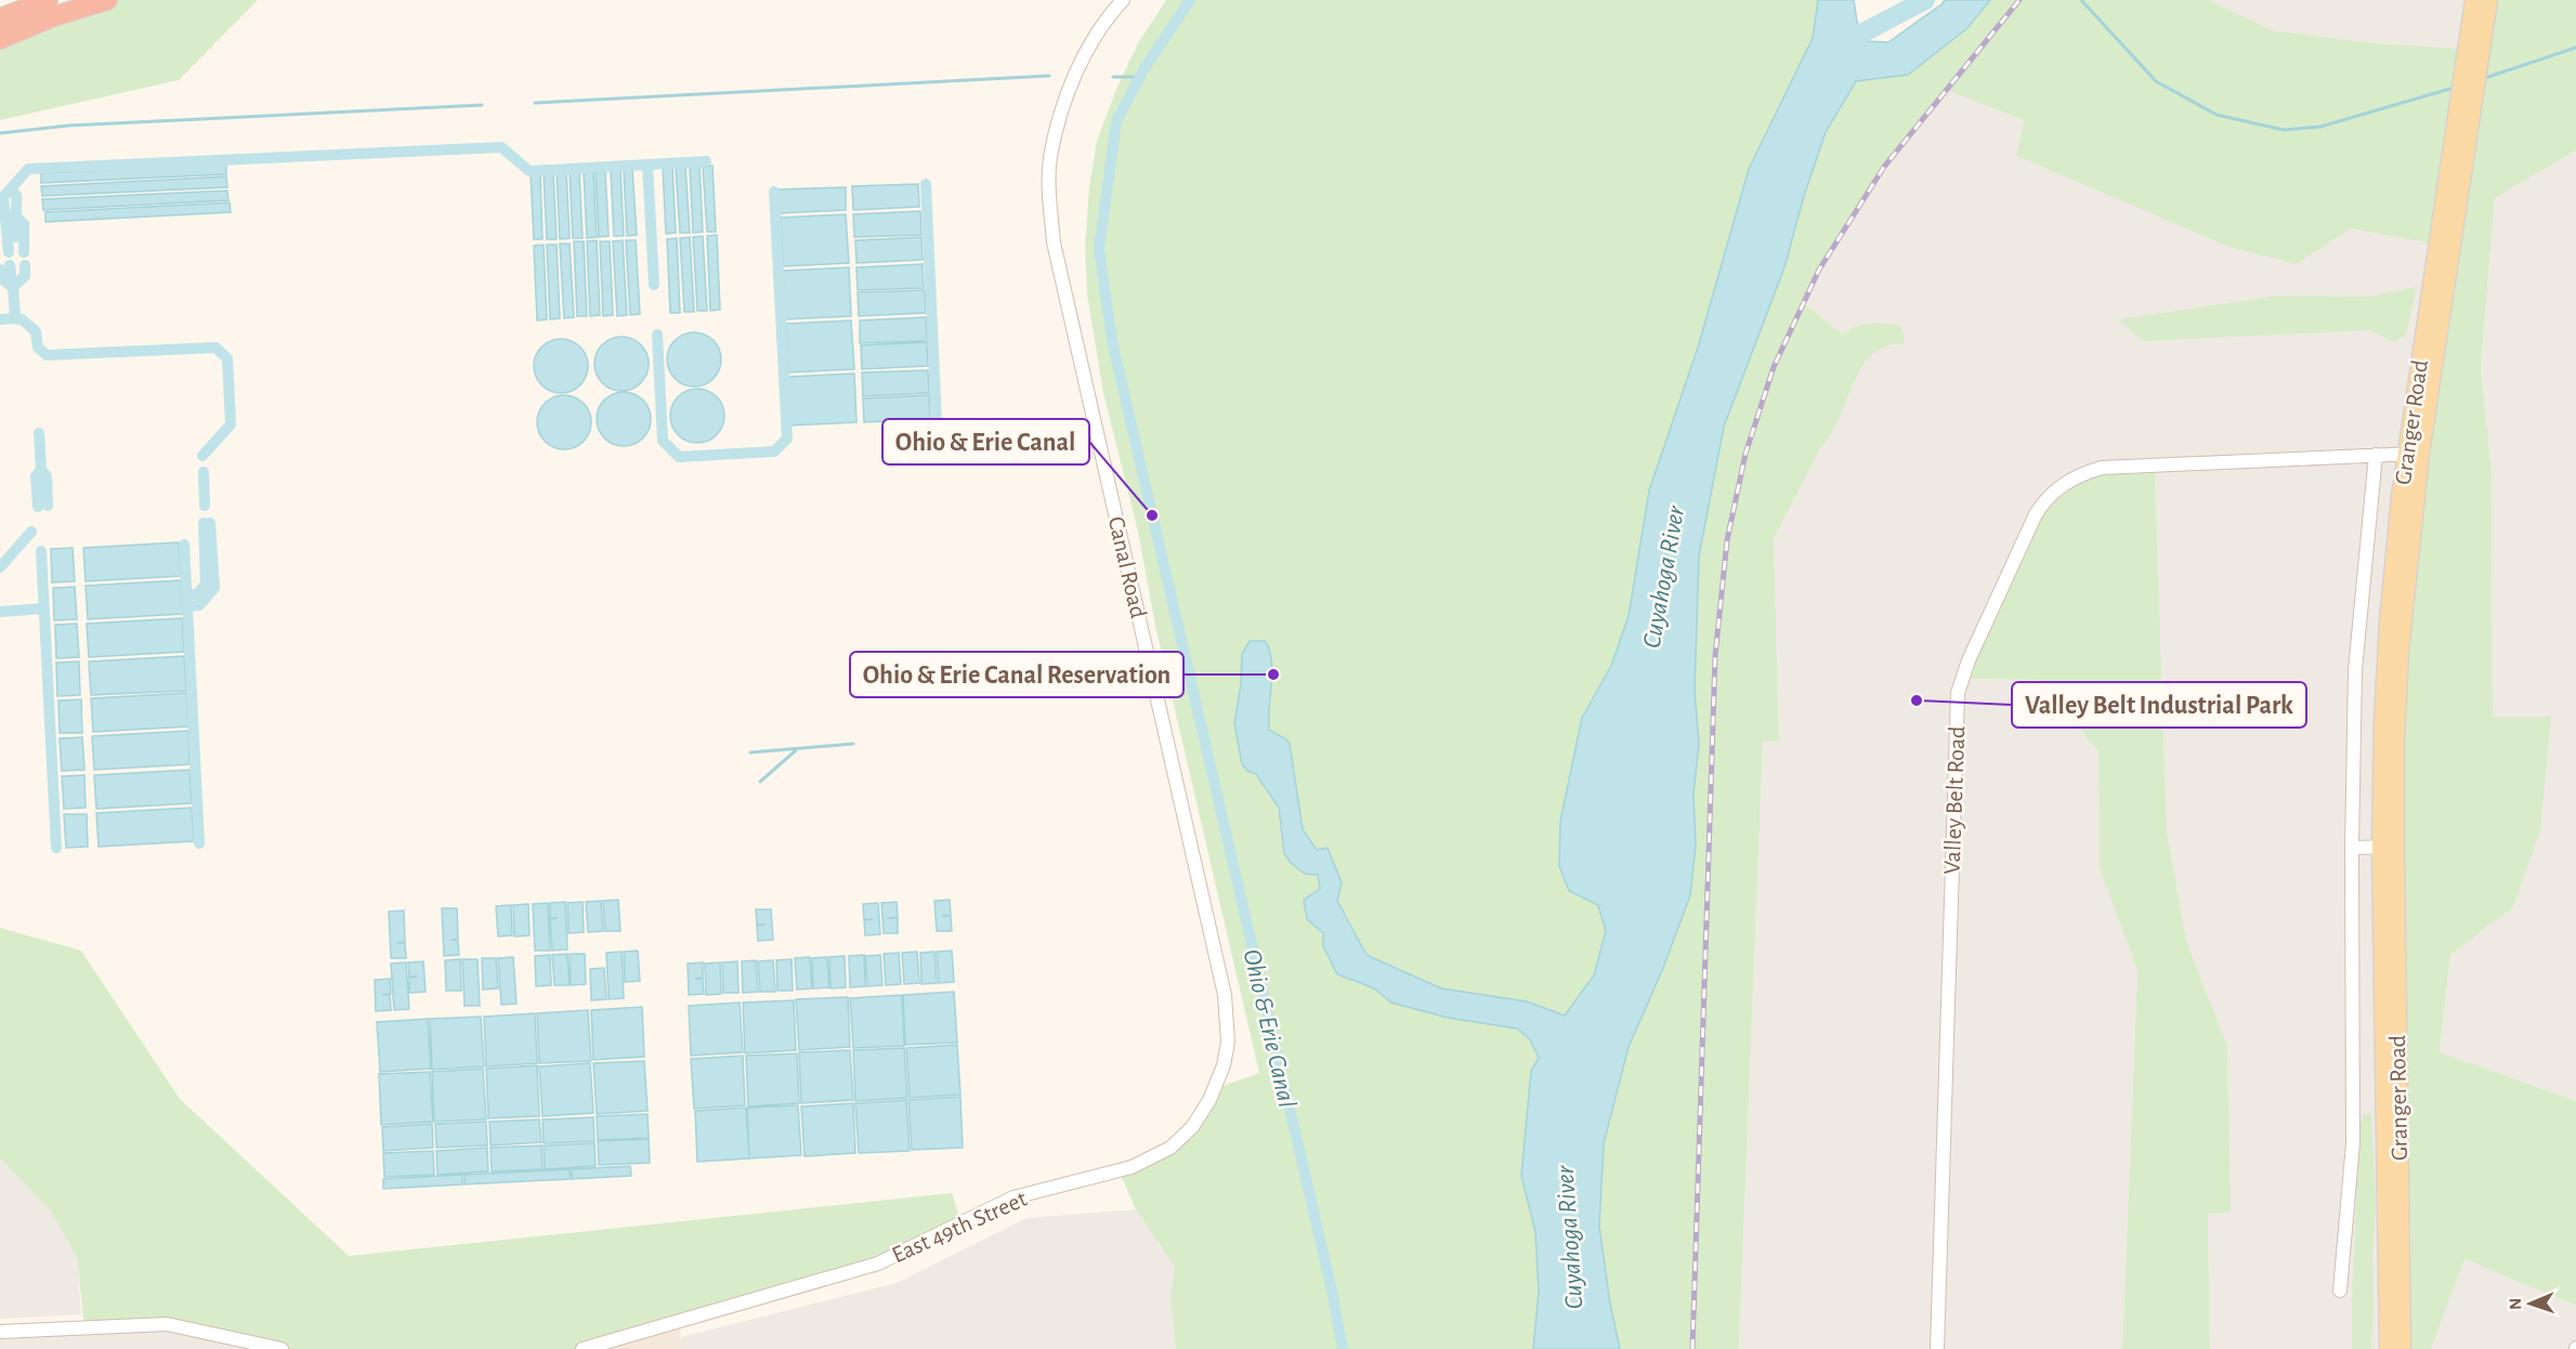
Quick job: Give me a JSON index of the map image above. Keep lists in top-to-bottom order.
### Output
{
  "streets": {
    "main road": ["Granger Road"],
    "street": ["Canal Road", "Valley Belt Road", "East 49th Street"]
  },
  "crossings": [
    ["Granger Road", "Valley Belt Road"],
    ["Canal Road", "East 49th Street"]
  ],
  "water": ["Cuyahoga River", "Ohio & Erie Canal"],
  "places": ["Ohio & Erie Canal", "Ohio & Erie Canal Reservation", "Valley Belt Industrial Park"],
  "north": "left"
}
